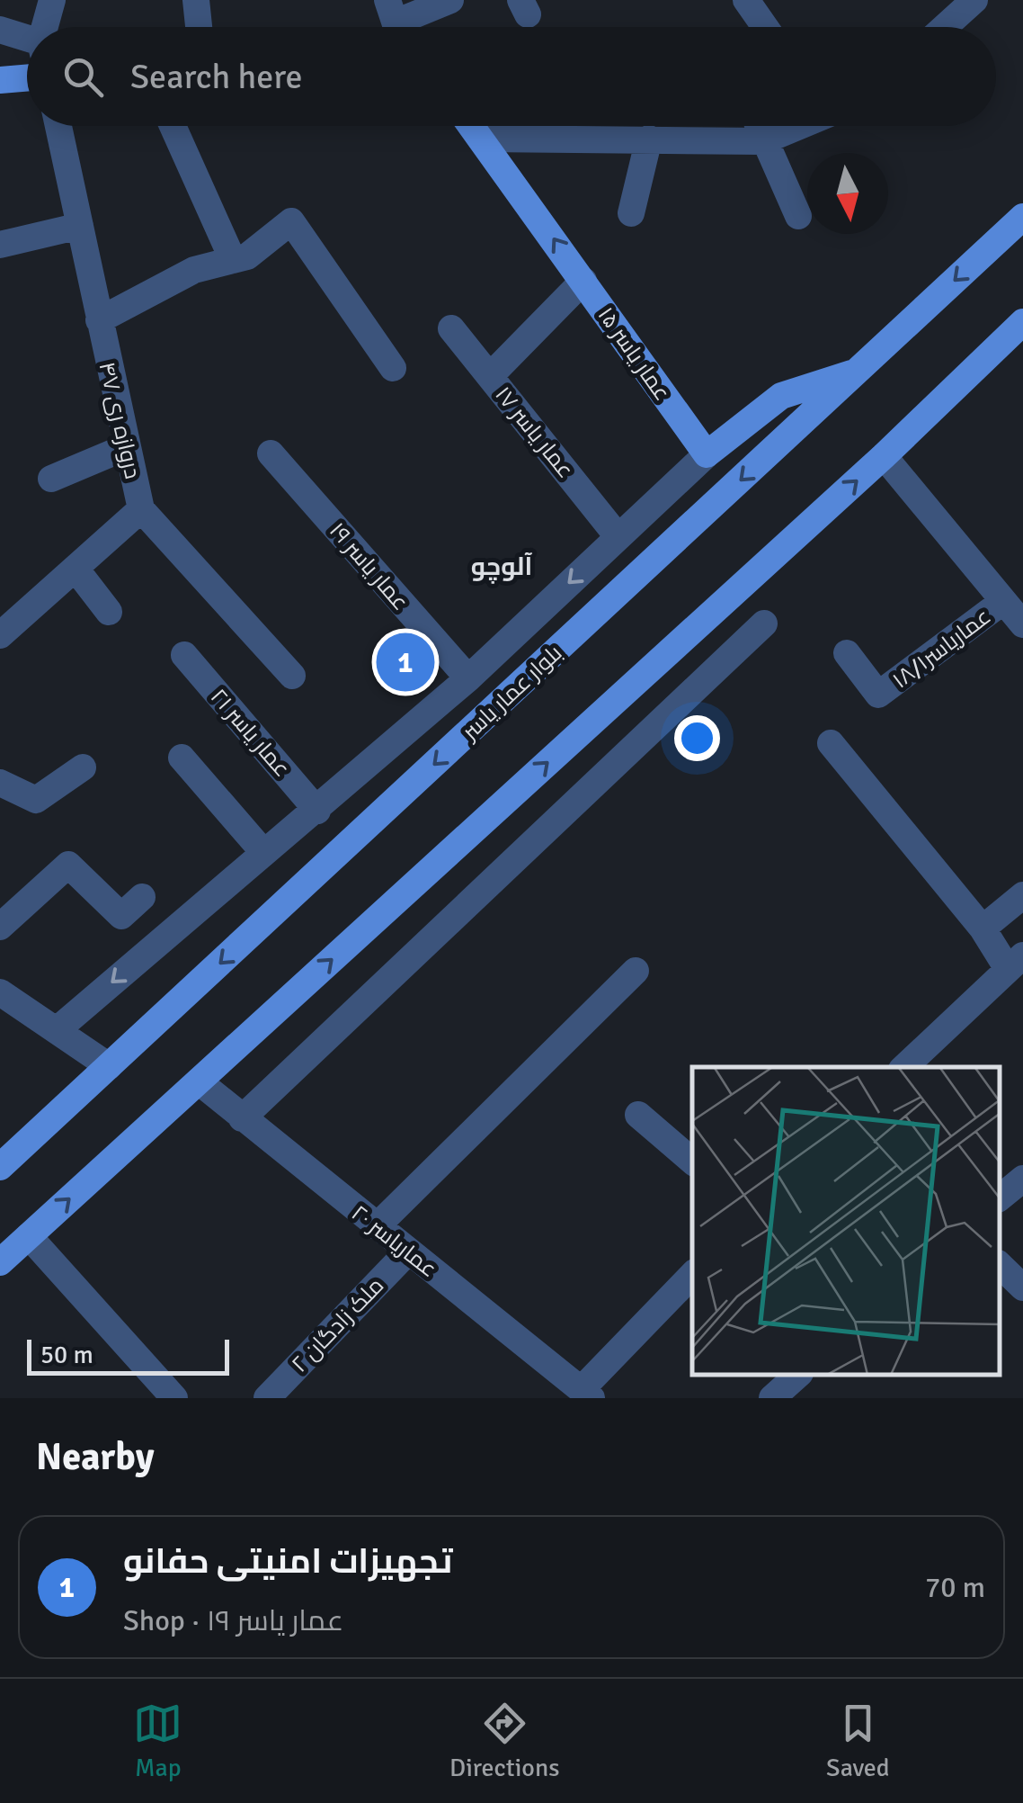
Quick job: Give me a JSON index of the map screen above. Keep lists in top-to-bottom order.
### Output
{
  "streets": {
    "main road": ["عمار یاسر ۱۵", "بلوار عمار یاسر"],
    "street": [
      "دروازه ری ۴۷",
      "عمار یاسر ۱۷",
      "عمار یاسر ۱۹",
      "عماریاسر۱۸/۱",
      "عمار یاسر ۲۱",
      "عماریاسر ۲۰",
      "۲ ملک زادگان"
    ]
  },
  "crossings": [
    ["عماریاسر ۲۰", "۲ ملک زادگان"]
  ],
  "one_way": ["عمار یاسر ۱۵"],
  "districts": ["آلوچو"],
  "scale_bar": "50 m",
  "north": "bottom",
  "page": {
    "search": "Search here",
    "pins": "1",
    "scale": "50 m",
    "heading": "Nearby",
    "list": [
      {
        "mark": "1",
        "name": "تجهیزات امنیتی حفانو",
        "note": "Shop · عمار یاسر ۱۹",
        "value": "70 m"
      }
    ],
    "nav": ["Map", "Directions", "Saved"]
  }
}
